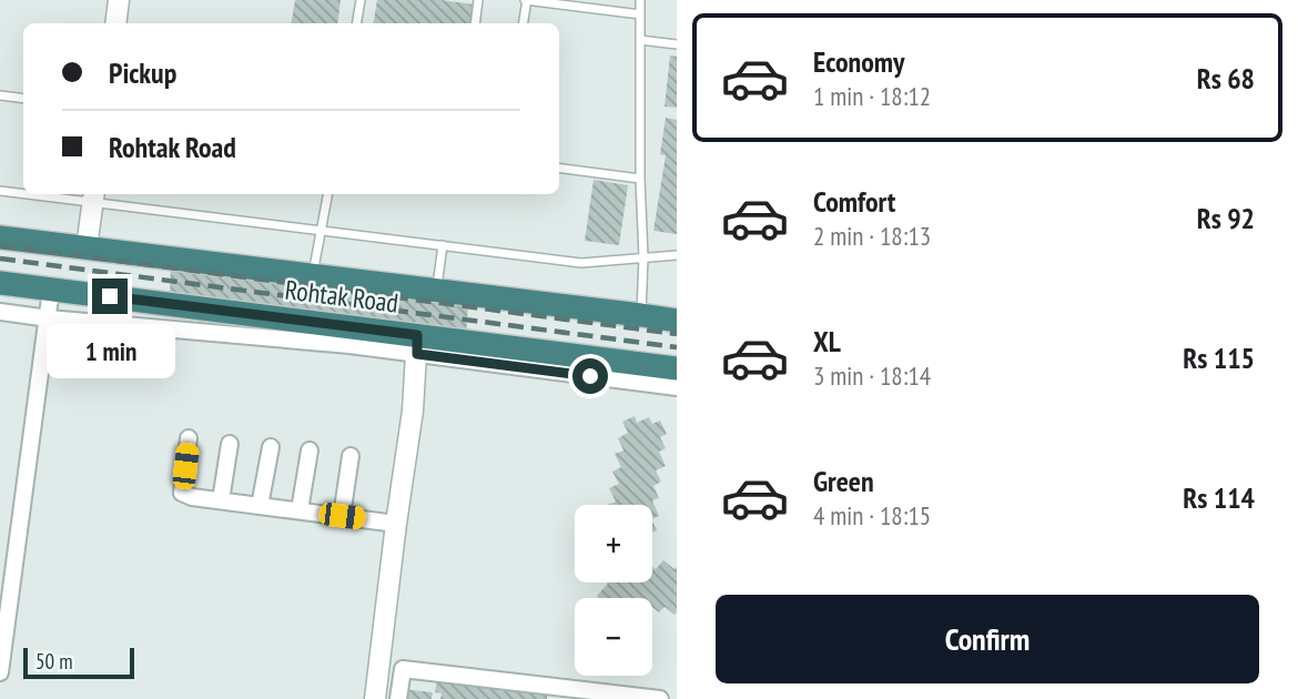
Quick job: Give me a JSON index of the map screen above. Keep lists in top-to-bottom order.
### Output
{
  "streets": {
    "highway": ["Rohtak Road"]
  },
  "scale_bar": "50 m",
  "page": {
    "list": [
      {
        "name": "Economy",
        "note": "1 min · 18:12",
        "value": "Rs 68"
      },
      {
        "name": "Comfort",
        "note": "2 min · 18:13",
        "value": "Rs 92"
      },
      {
        "name": "XL",
        "note": "3 min · 18:14",
        "value": "Rs 115"
      },
      {
        "name": "Green",
        "note": "4 min · 18:15",
        "value": "Rs 114"
      }
    ],
    "banner": ["Pickup", "Rohtak Road"],
    "bubble": "1 min",
    "map_buttons": ["+", "−"],
    "buttons": "Confirm",
    "scale": "50 m"
  }
}
